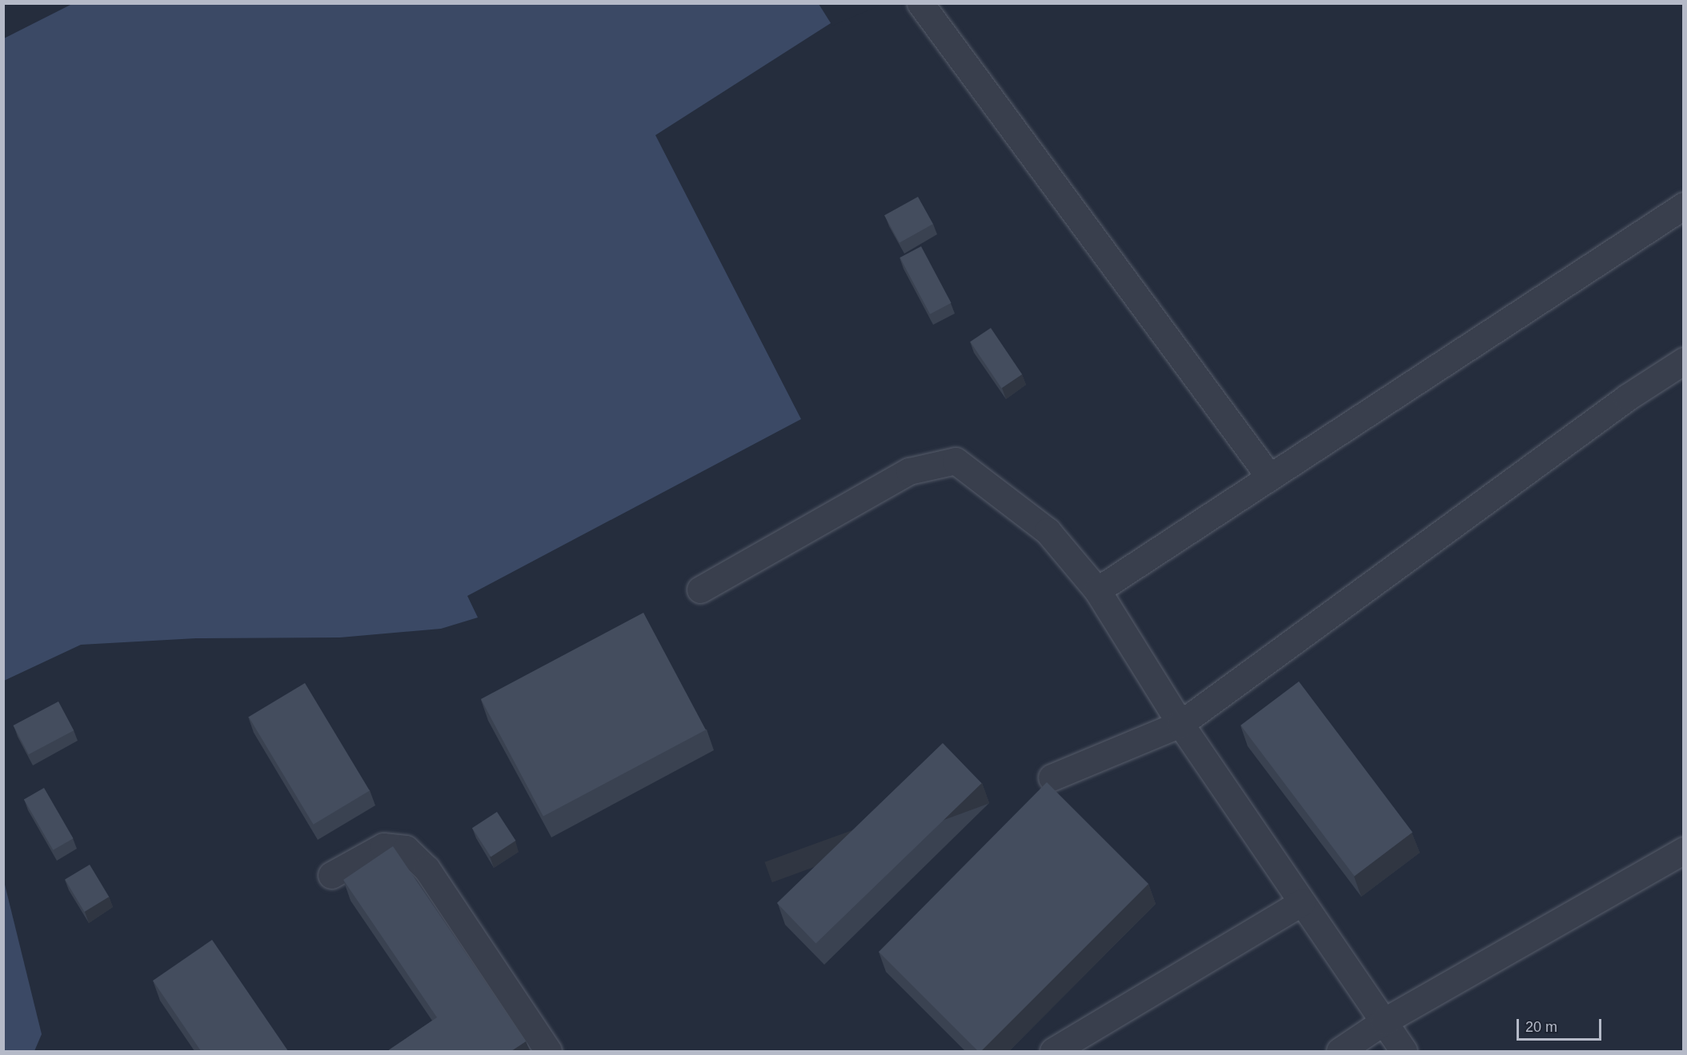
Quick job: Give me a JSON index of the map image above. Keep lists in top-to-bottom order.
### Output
{
  "scale_bar": "20 m"
}
